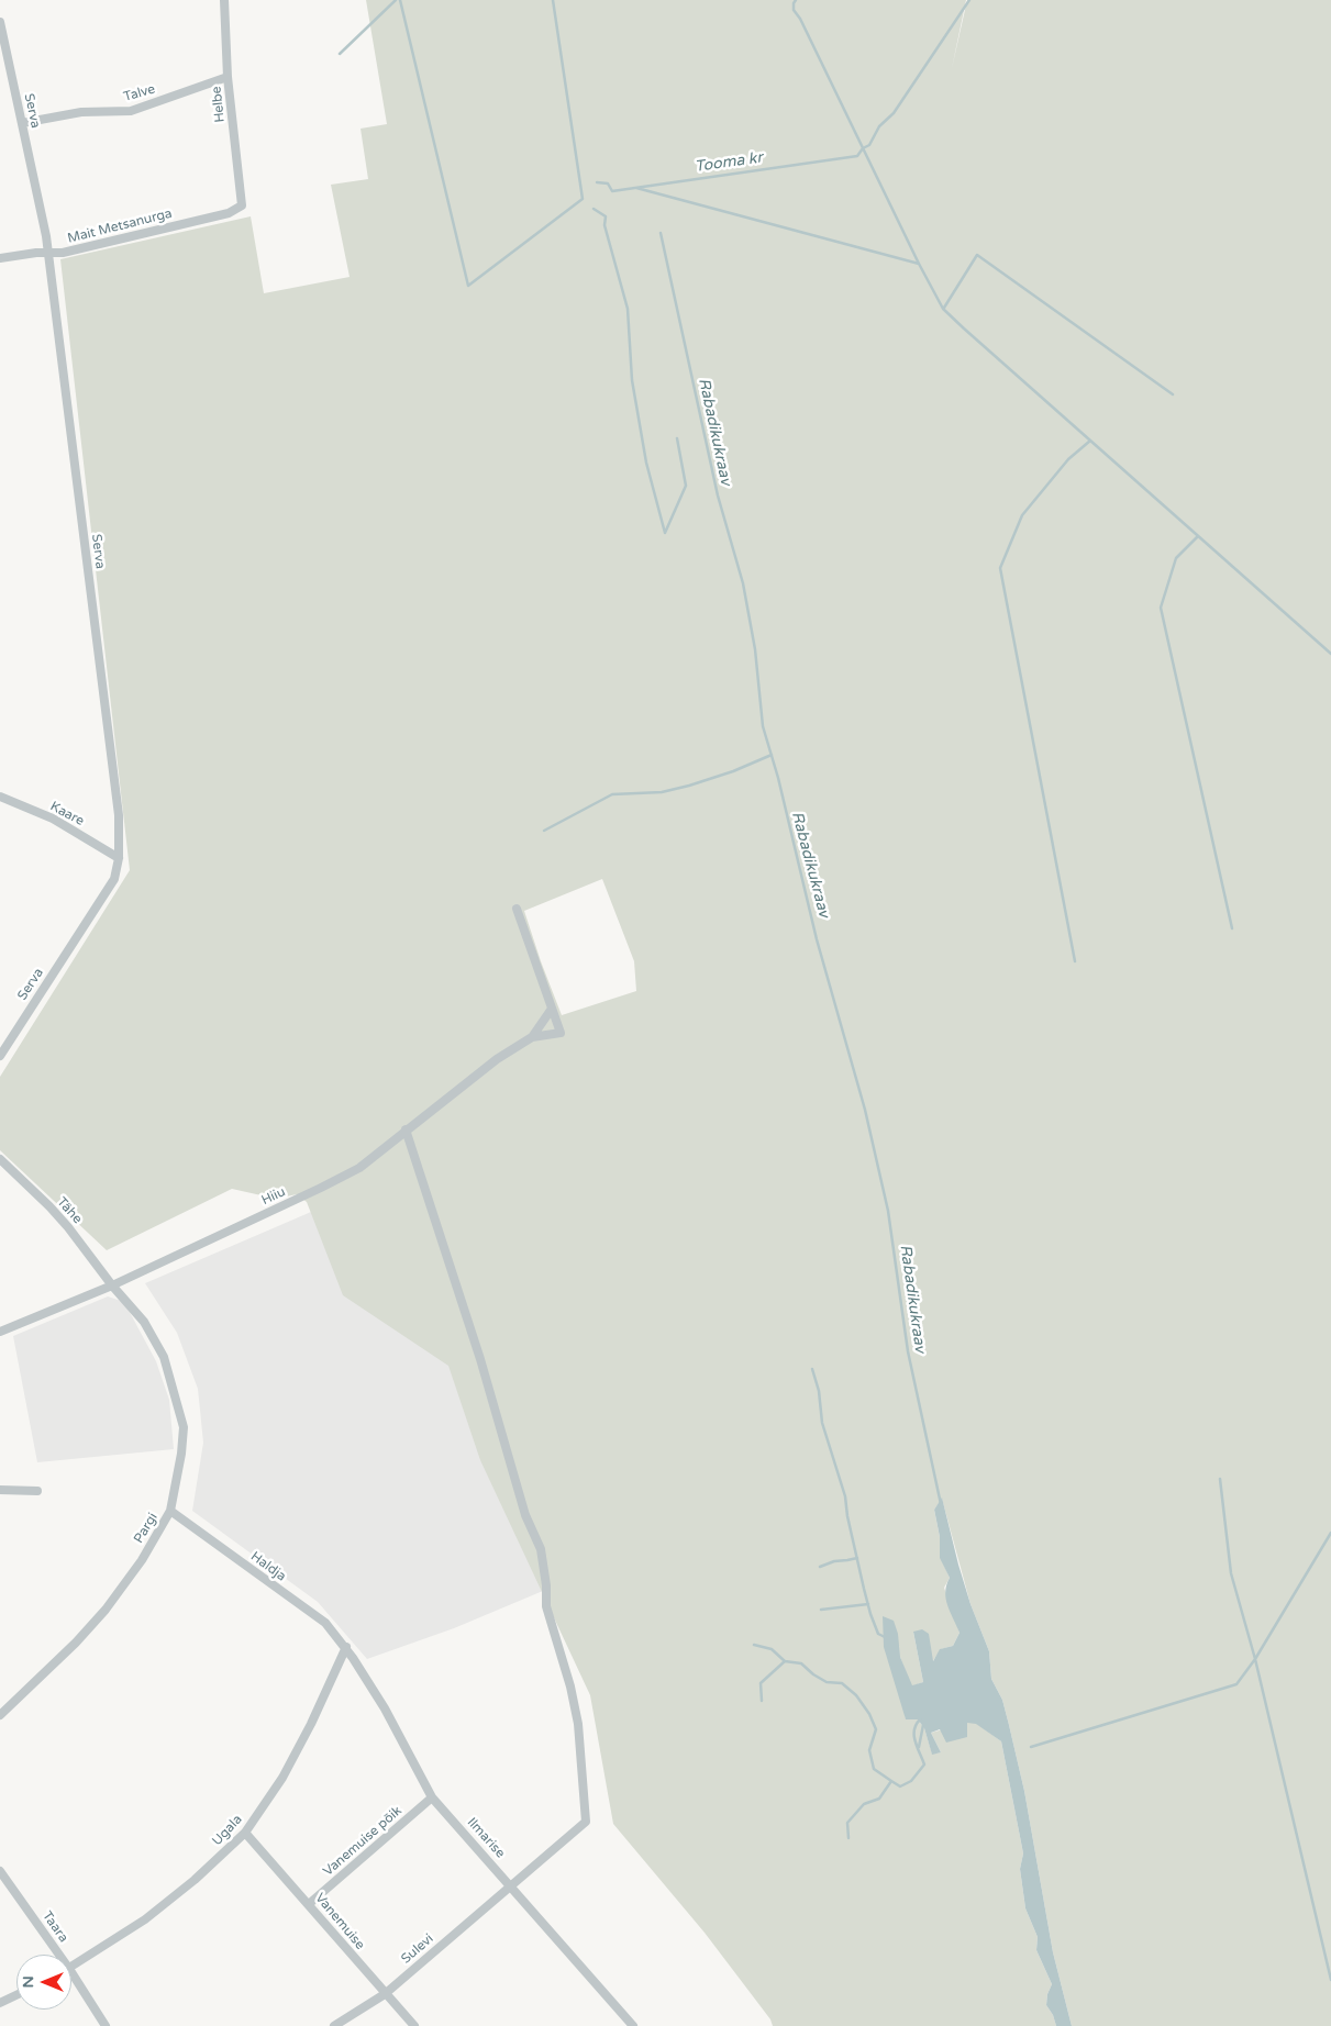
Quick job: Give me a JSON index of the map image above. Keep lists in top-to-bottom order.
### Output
{
  "streets": {
    "street": [
      "Talve",
      "Helbe",
      "Serva",
      "Mait Metsanurga",
      "Kaare",
      "Hiiu",
      "Tähe",
      "Pargi",
      "Haldja",
      "Ugala",
      "Ilmarise",
      "Vanemuise põik",
      "Vanemuise",
      "Taara",
      "Sulevi"
    ]
  },
  "crossings": [
    ["Talve", "Helbe"],
    ["Talve", "Serva"],
    ["Helbe", "Mait Metsanurga"],
    ["Serva", "Mait Metsanurga"],
    ["Serva", "Kaare"],
    ["Hiiu", "Tähe"],
    ["Hiiu", "Pargi"],
    ["Hiiu", "Sulevi"],
    ["Tähe", "Pargi"],
    ["Pargi", "Haldja"],
    ["Haldja", "Ugala"],
    ["Haldja", "Ilmarise"],
    ["Ugala", "Ilmarise"],
    ["Ugala", "Vanemuise"],
    ["Ilmarise", "Vanemuise põik"],
    ["Ilmarise", "Sulevi"],
    ["Vanemuise põik", "Vanemuise"],
    ["Vanemuise", "Sulevi"]
  ],
  "water": ["Tooma kr", "Rabadikukraav"],
  "north": "left"
}
